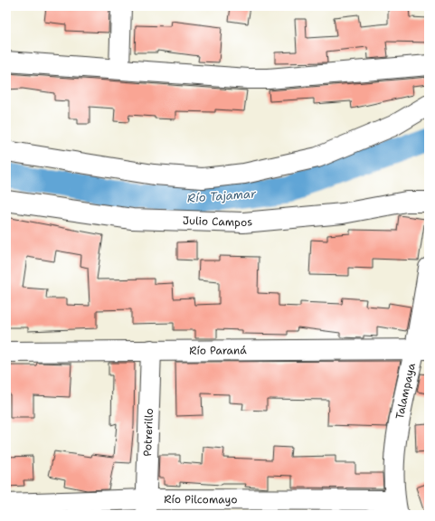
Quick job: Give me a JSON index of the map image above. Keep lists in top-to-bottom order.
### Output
{
  "streets": {
    "street": [
      "Julio Campos",
      "Río Paraná",
      "Talampaya",
      "Potrerillo",
      "Río Pilcomayo"
    ]
  },
  "crossings": [
    ["Río Paraná", "Talampaya"],
    ["Río Paraná", "Potrerillo"],
    ["Talampaya", "Río Pilcomayo"],
    ["Potrerillo", "Río Pilcomayo"]
  ],
  "water": ["Río Tajamar"]
}
